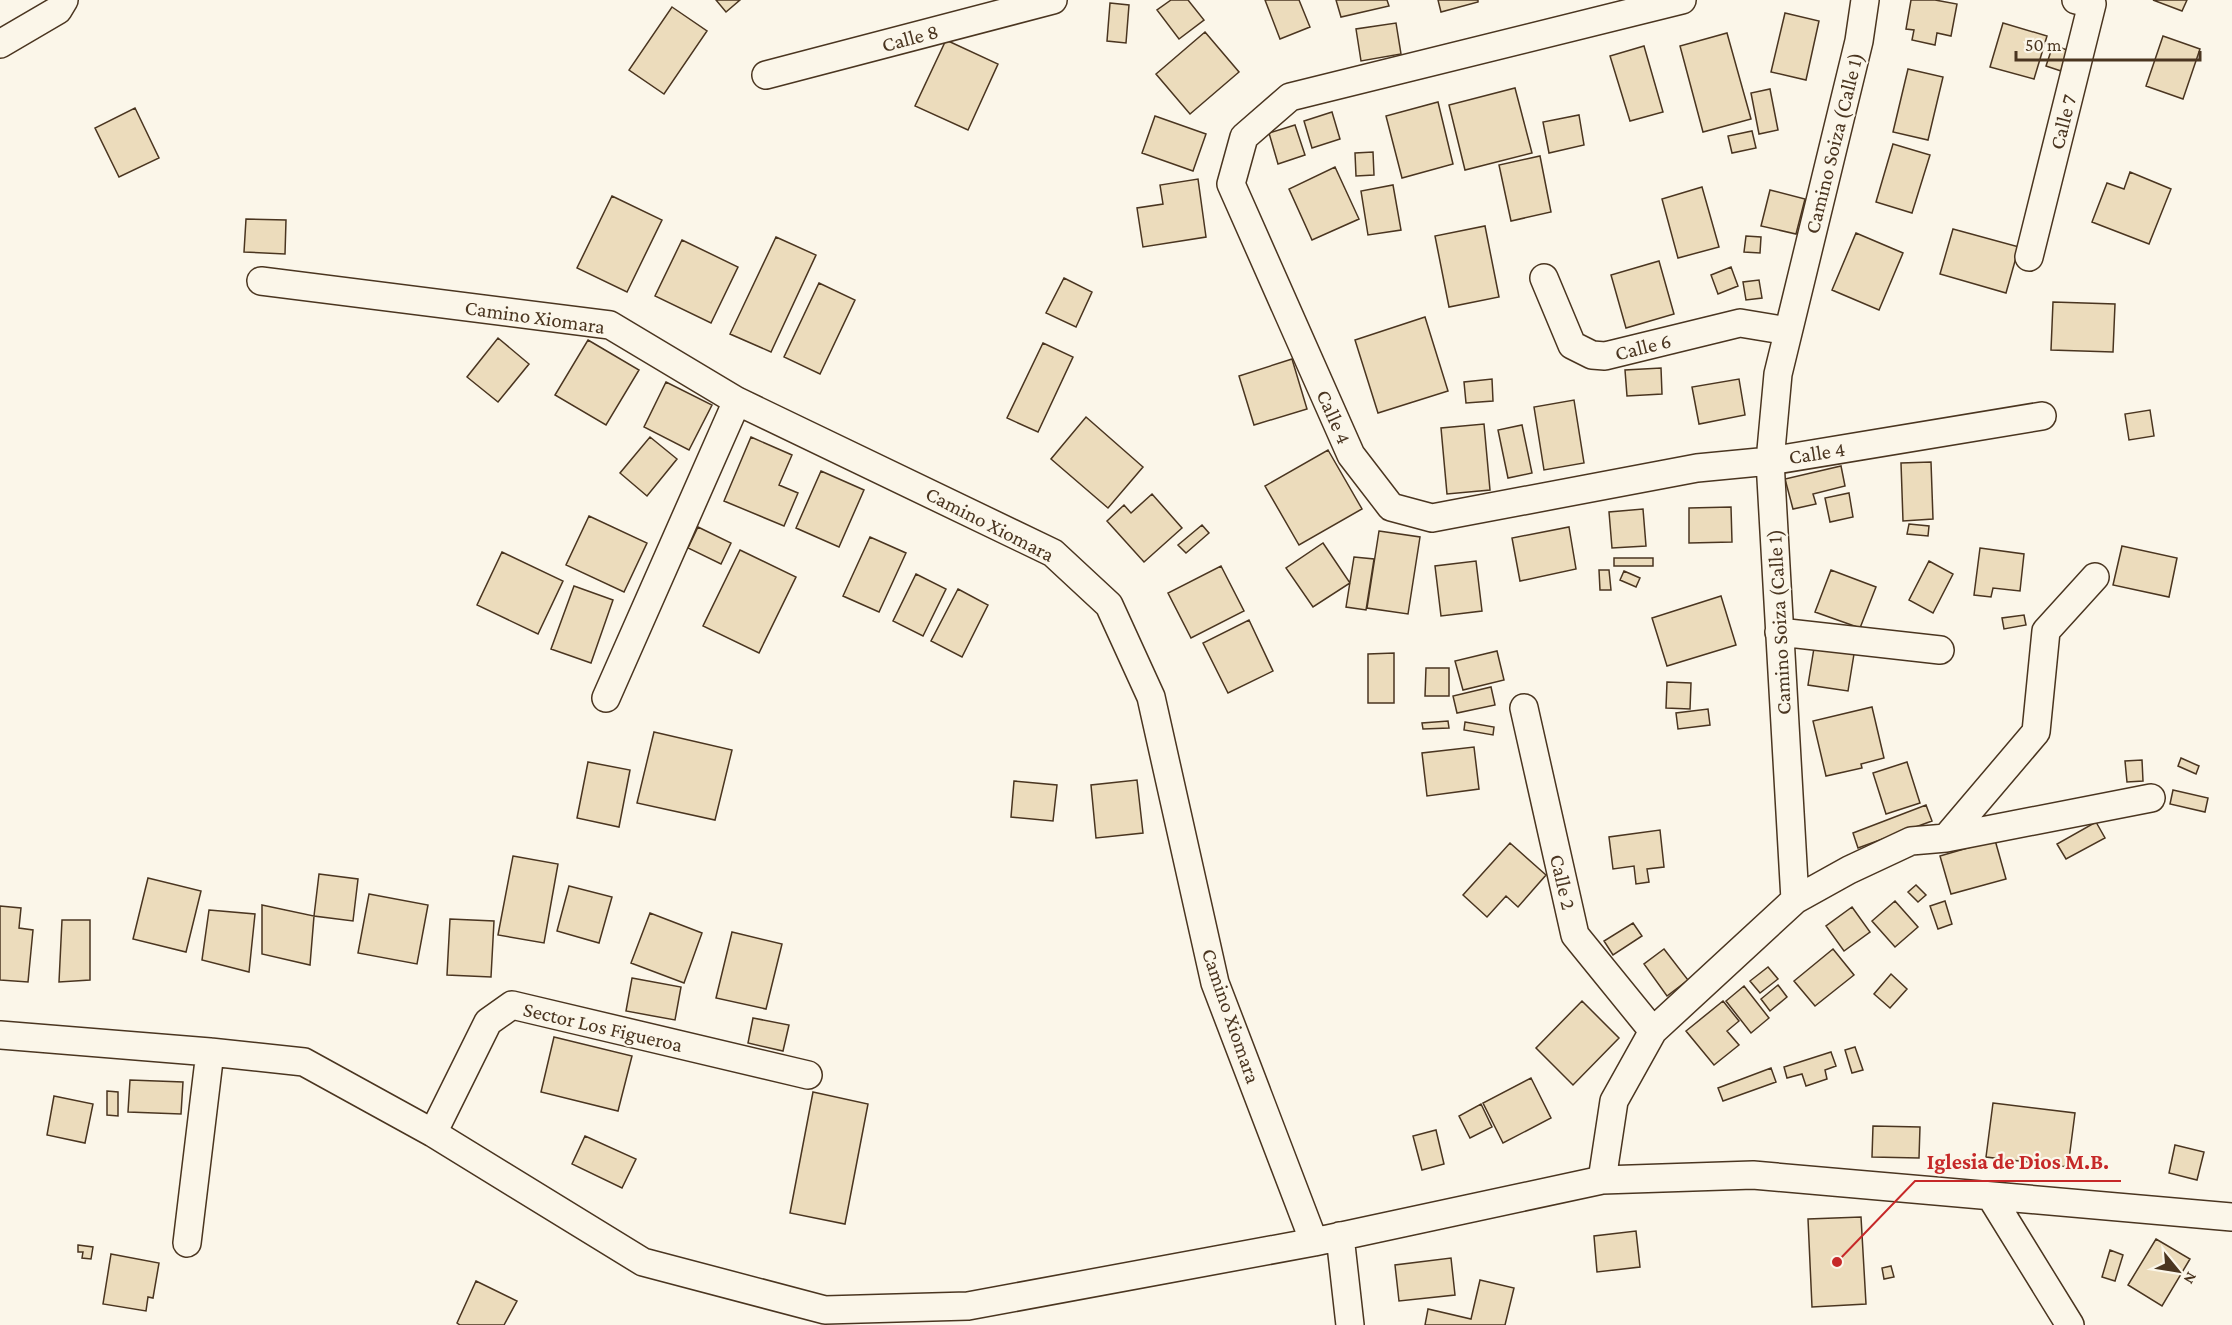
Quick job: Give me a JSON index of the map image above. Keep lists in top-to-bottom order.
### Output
{
  "streets": {
    "street": [
      "Calle 8",
      "Calle 7",
      "Camino Soiza (Calle 1)",
      "Camino Xiomara",
      "Calle 6",
      "Calle 4",
      "Calle 2",
      "Sector Los Figueroa"
    ]
  },
  "crossings": [
    ["Camino Soiza (Calle 1)", "Calle 6"],
    ["Camino Soiza (Calle 1)", "Calle 4"]
  ],
  "places": ["Iglesia de Dios M.B."],
  "scale_bar": "50 m",
  "north": "bottom right"
}
